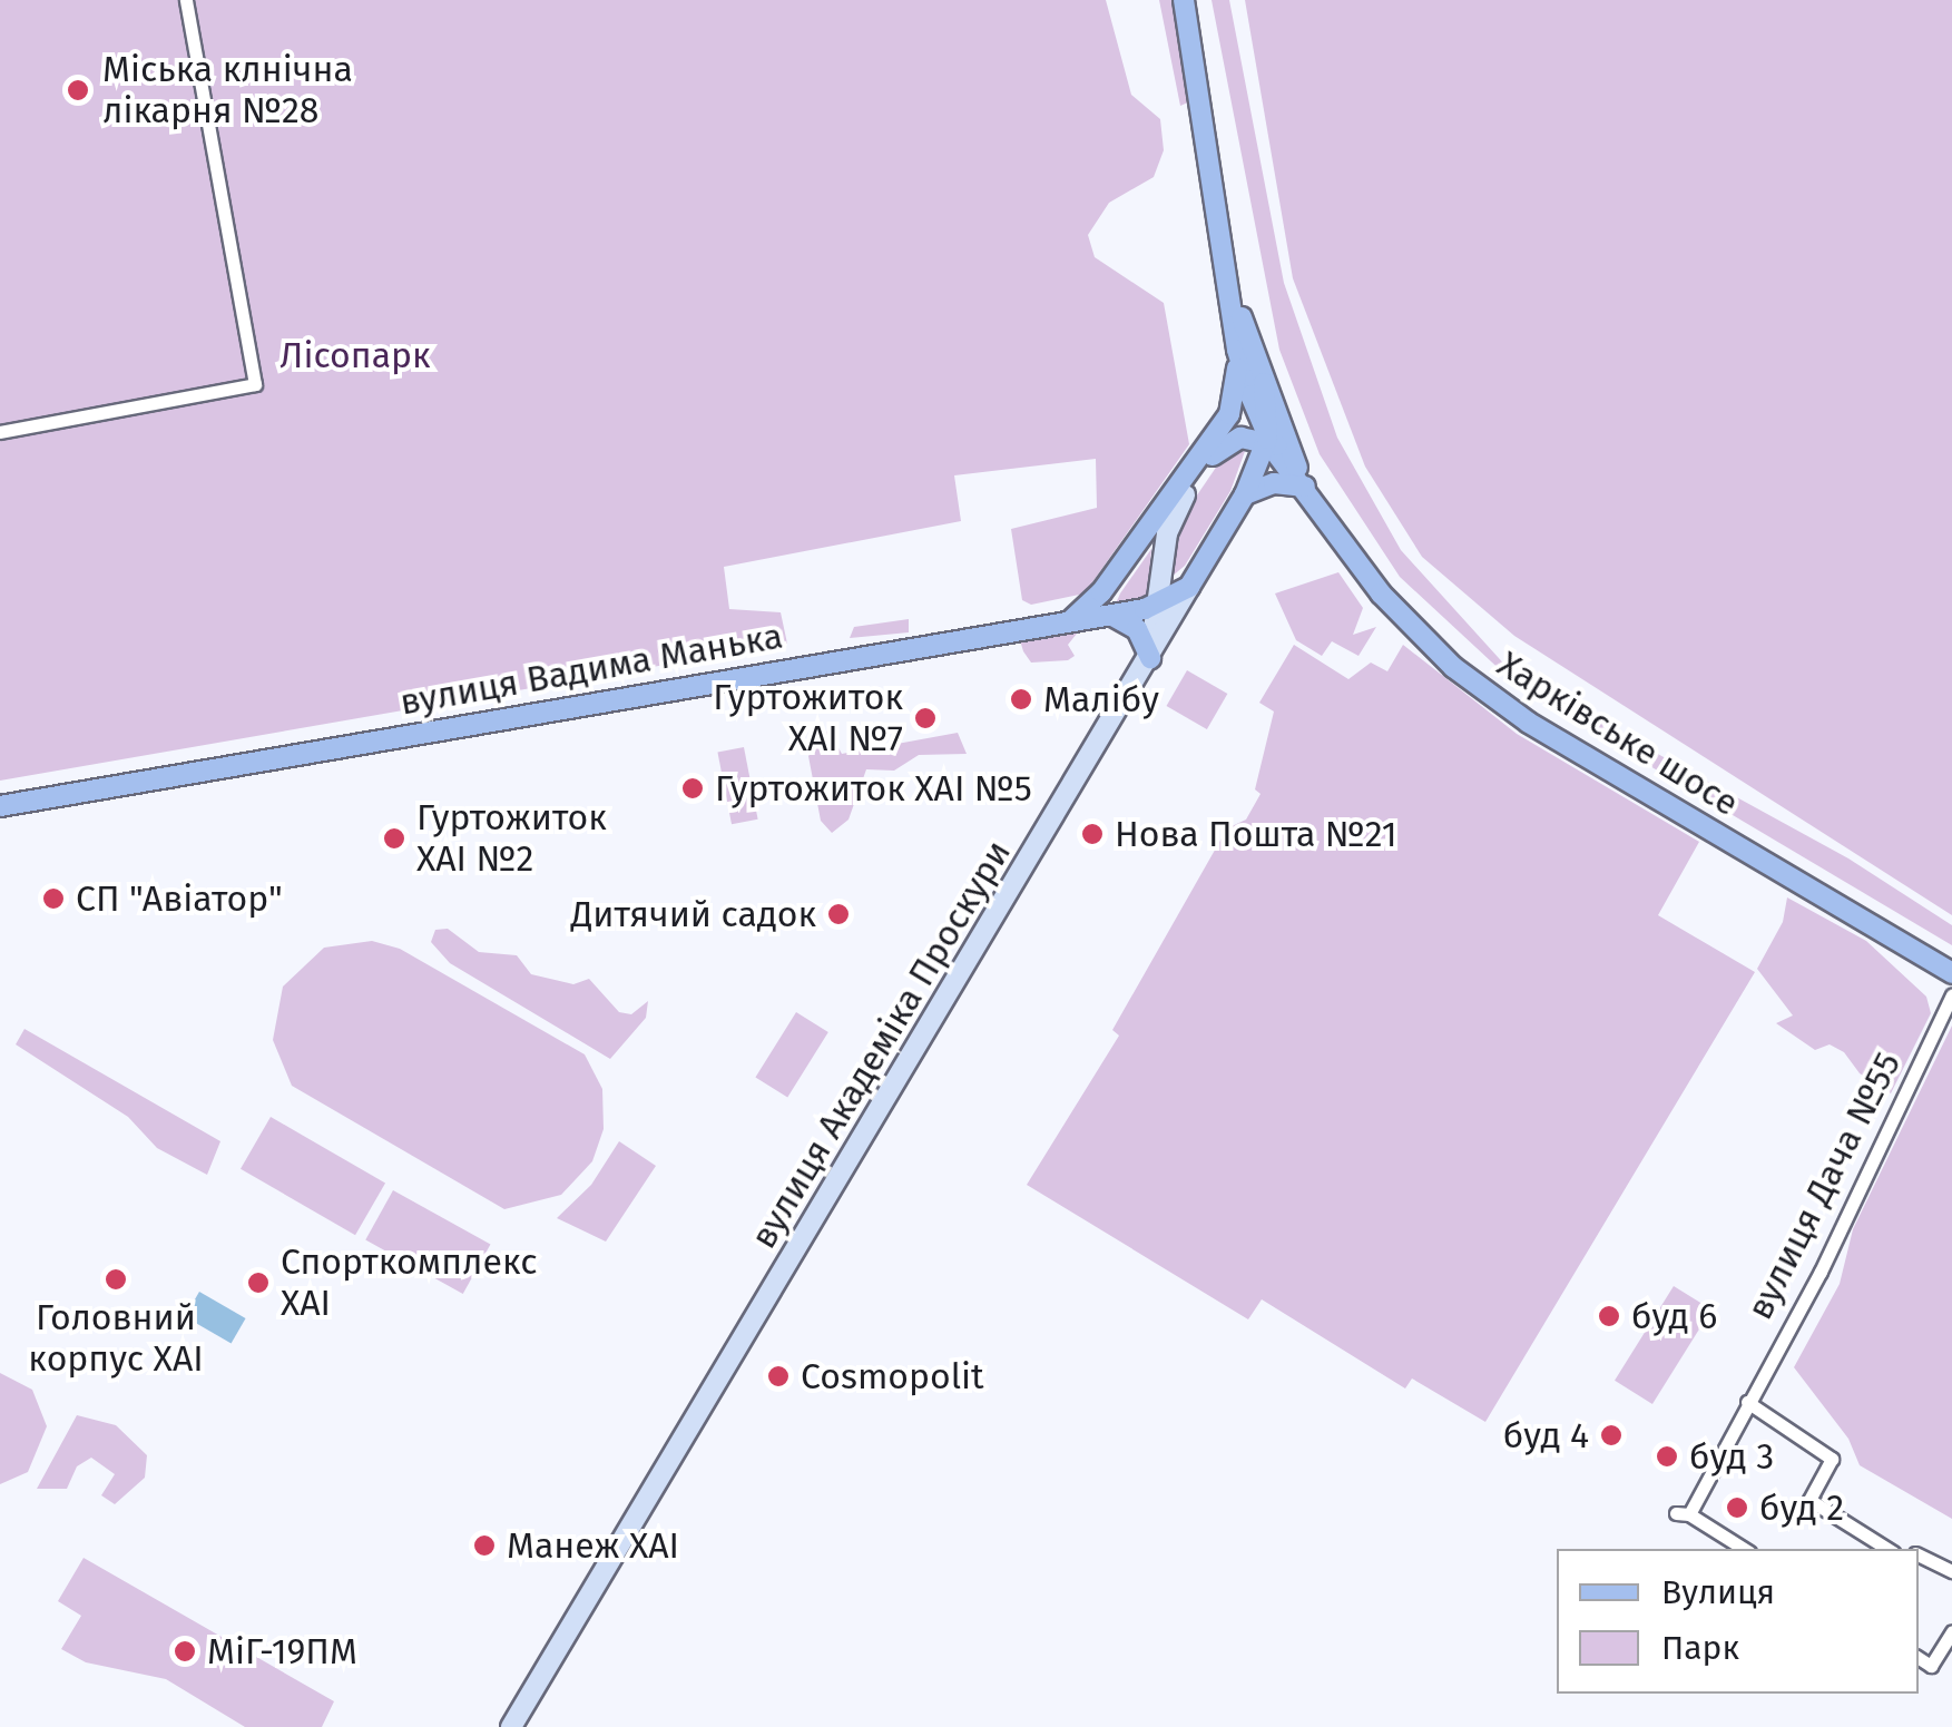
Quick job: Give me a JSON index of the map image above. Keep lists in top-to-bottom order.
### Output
{
  "streets": {
    "main road": ["вулиця Вадима Манька", "Харківське шосе", "вулиця Академіка Проскури"],
    "street": ["вулиця Дача №55"]
  },
  "crossings": [
    ["вулиця Вадима Манька", "вулиця Академіка Проскури"],
    ["Харківське шосе", "вулиця Академіка Проскури"]
  ],
  "parks": ["Лісопарк"],
  "places": [
    "Міська клнічна лікарня №28",
    "Малібу",
    "Гуртожиток ХАІ №7",
    "Гуртожиток ХАІ №5",
    "Нова Пошта №21",
    "Гуртожиток ХАІ №2",
    "СП \"Авіатор\"",
    "Дитячий садок",
    "Головний корпус ХАІ",
    "Спорткомплекс ХАІ",
    "буд 6",
    "Cosmopolit",
    "буд 4",
    "буд 3",
    "буд 2",
    "Манеж ХАІ",
    "МіГ-19ПМ"
  ],
  "legend": ["Вулиця", "Парк"]
}
